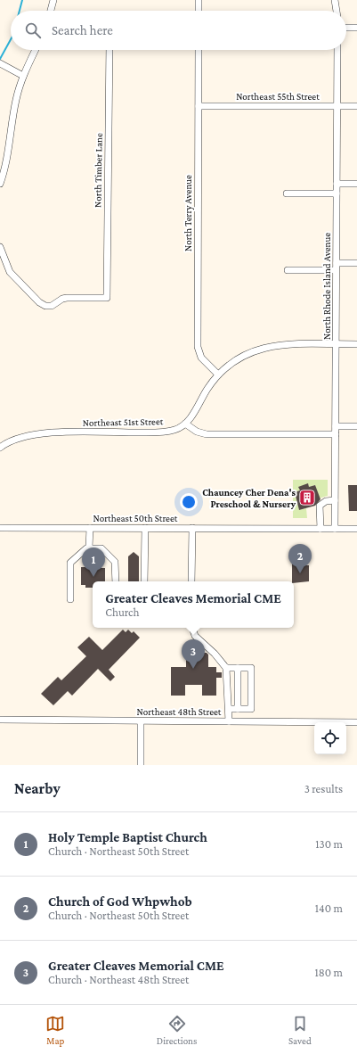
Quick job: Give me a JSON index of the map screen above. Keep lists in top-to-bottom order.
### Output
{
  "streets": {
    "street": [
      "Northeast 55th Street",
      "North Timber Lane",
      "North Terry Avenue",
      "North Rhode Island Avenue",
      "Northeast 51st Street",
      "Northeast 50th Street",
      "Northeast 48th Street"
    ]
  },
  "crossings": [
    ["Northeast 55th Street", "North Terry Avenue"],
    ["Northeast 55th Street", "North Rhode Island Avenue"],
    ["North Rhode Island Avenue", "Northeast 50th Street"]
  ],
  "places": {
    "building": ["Chauncey Cher Dena's Preschool & Nursery"]
  },
  "page": {
    "search": "Search here",
    "pins": ["2", "1", "3"],
    "popup": ["Greater Cleaves Memorial CME", "Church"],
    "heading": ["Nearby", "3 results"],
    "list": [
      {
        "mark": "1",
        "name": "Holy Temple Baptist Church",
        "note": "Church · Northeast 50th Street",
        "value": "130 m"
      },
      {
        "mark": "2",
        "name": "Church of God Whpwhob",
        "note": "Church · Northeast 50th Street",
        "value": "140 m"
      },
      {
        "mark": "3",
        "name": "Greater Cleaves Memorial CME",
        "note": "Church · Northeast 48th Street",
        "value": "180 m"
      }
    ],
    "nav": ["Map", "Directions", "Saved"]
  }
}
